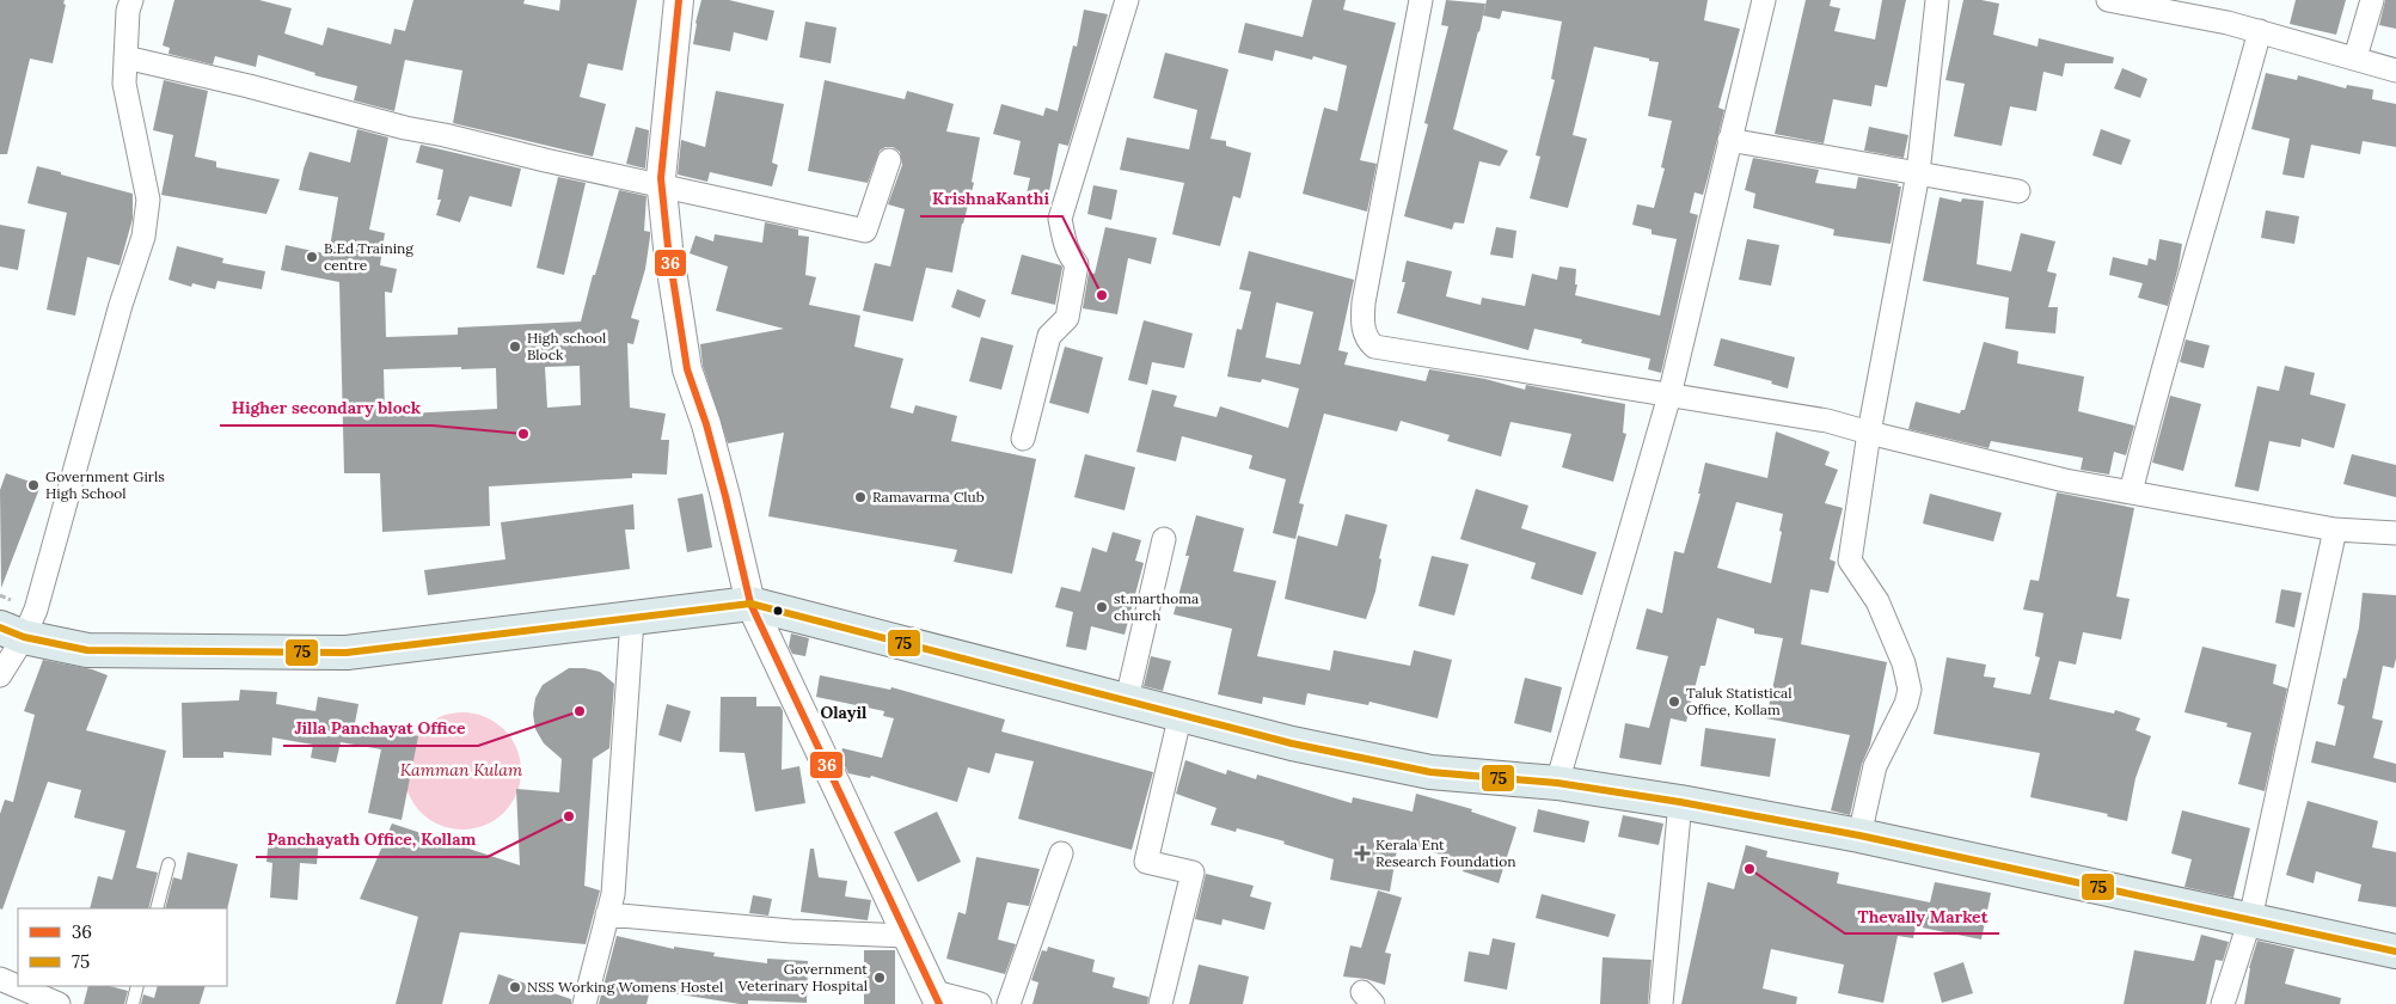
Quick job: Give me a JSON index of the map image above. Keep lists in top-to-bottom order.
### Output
{
  "districts": ["Olayil"],
  "water": ["Kamman Kulam"],
  "places": {
    "other": [
      "B.Ed Training centre",
      "KrishnaKanthi",
      "High school Block",
      "Higher secondary block",
      "Government Girls High School",
      "Ramavarma Club",
      "st.marthoma church",
      "Taluk Statistical Office, Kollam",
      "Jilla Panchayat Office",
      "Panchayath Office, Kollam",
      "Thevally Market",
      "Government Veterinary Hospital",
      "NSS Working Womens Hostel"
    ],
    "health": ["Kerala Ent Research Foundation"]
  },
  "lines": ["transit line 36", "transit line 75"],
  "legend": ["36", "75"]
}
